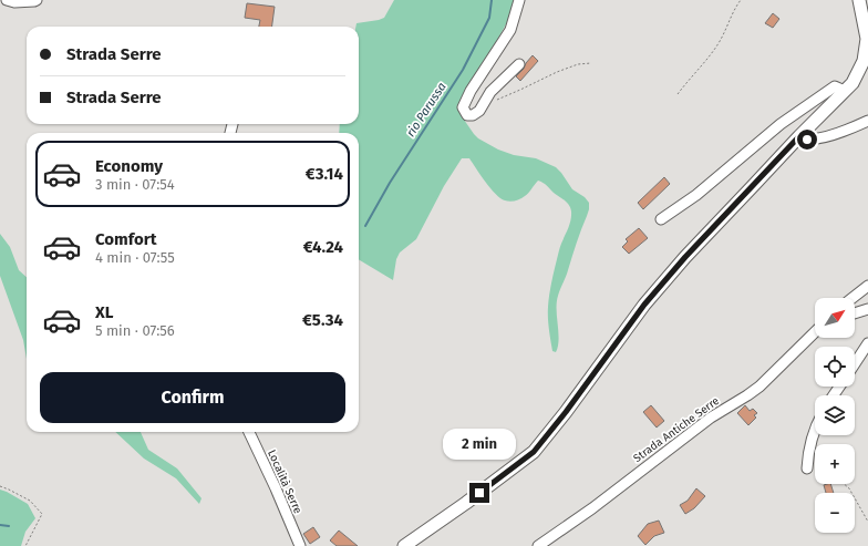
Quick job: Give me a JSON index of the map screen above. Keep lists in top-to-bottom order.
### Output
{
  "streets": {
    "street": ["Strada Antiche Serre", "Località Serre"]
  },
  "water": ["rio Parussa"],
  "north": "top right",
  "page": {
    "banner": ["Strada Serre", "Strada Serre"],
    "list": [
      {
        "name": "Economy",
        "note": "3 min · 07:54",
        "value": "€3.14"
      },
      {
        "name": "Comfort",
        "note": "4 min · 07:55",
        "value": "€4.24"
      },
      {
        "name": "XL",
        "note": "5 min · 07:56",
        "value": "€5.34"
      }
    ],
    "map_buttons": ["+", "−"],
    "buttons": "Confirm",
    "bubble": "2 min"
  }
}
